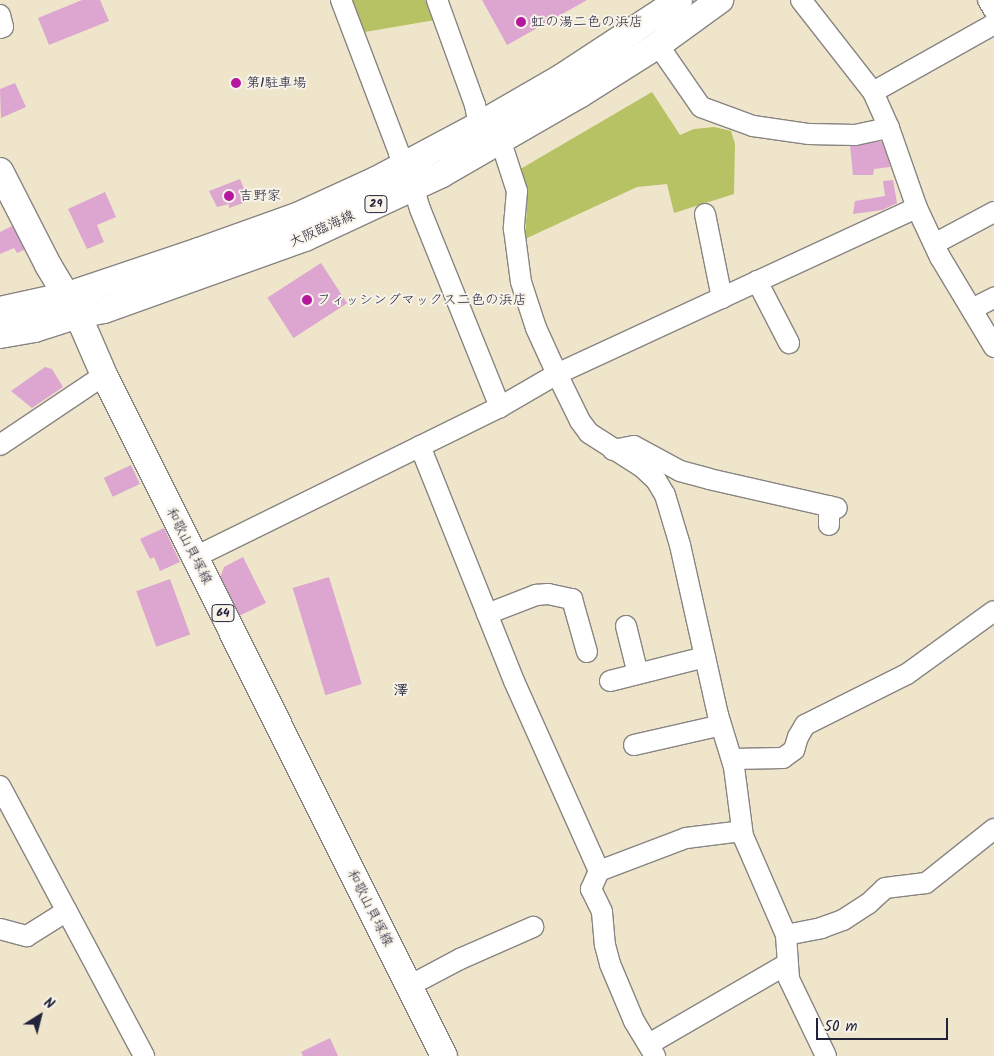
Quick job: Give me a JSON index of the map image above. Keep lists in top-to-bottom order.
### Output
{
  "streets": {
    "main road": [
      "29",
      "大阪臨海線",
      "和歌山貝塚線",
      "64"
    ]
  },
  "crossings": [
    ["大阪臨海線", "和歌山貝塚線"]
  ],
  "districts": ["澤"],
  "places": [
    "虹の湯二色の浜店",
    "第1駐車場",
    "吉野家",
    "フィッシングマックス二色の浜店"
  ],
  "scale_bar": "50 m",
  "north": "top right"
}
